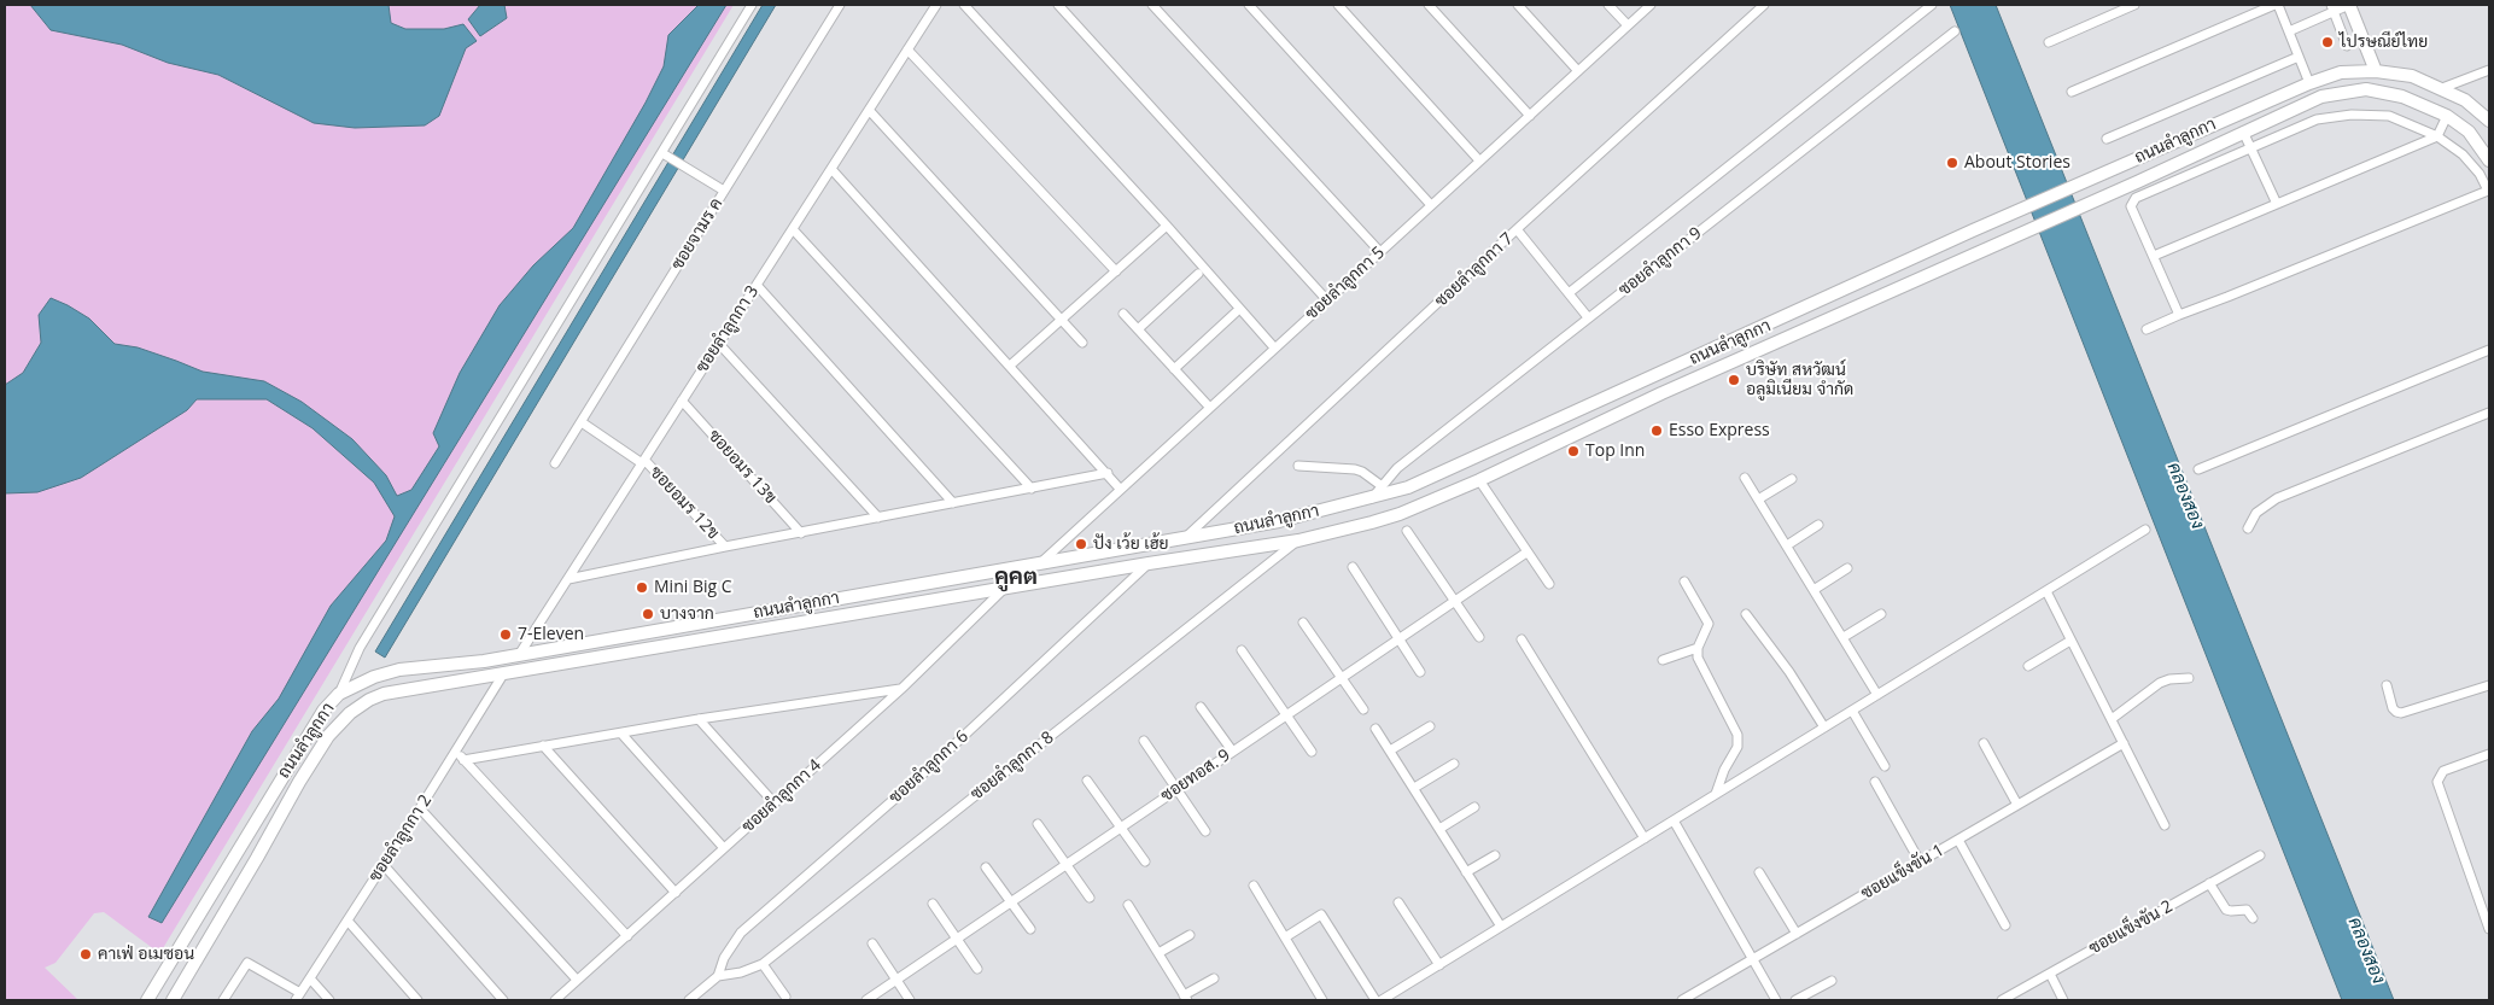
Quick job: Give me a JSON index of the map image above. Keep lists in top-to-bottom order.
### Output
{
  "streets": {
    "main road": ["ถนนลำลูกกา"],
    "street": [
      "ซอยจามร ค",
      "ซอยลำลูกกา 9",
      "ซอยลำลูกกา 7",
      "ซอยลำลูกกา 5",
      "ซอยลำลูกกา 3",
      "ซอยอมร 13ข",
      "ซอยอมร 12ข",
      "ซอยลำลูกกา 8",
      "ซอยลำลูกกา 6",
      "ซอยทอส. 9",
      "ซอยลำลูกกา 4",
      "ซอยลำลูกกา 2",
      "ซอยแข็งขัน 1",
      "ซอยแข็งขัน 2"
    ]
  },
  "crossings": [
    ["ถนนลำลูกกา", "ซอยลำลูกกา 9"],
    ["ถนนลำลูกกา", "ซอยลำลูกกา 7"],
    ["ถนนลำลูกกา", "ซอยลำลูกกา 5"],
    ["ถนนลำลูกกา", "ซอยลำลูกกา 3"],
    ["ถนนลำลูกกา", "ซอยลำลูกกา 8"],
    ["ถนนลำลูกกา", "ซอยลำลูกกา 6"],
    ["ถนนลำลูกกา", "ซอยลำลูกกา 4"],
    ["ถนนลำลูกกา", "ซอยลำลูกกา 2"],
    ["ซอยจามร ค", "ซอยอมร 12ข"],
    ["ซอยลำลูกกา 3", "ซอยอมร 13ข"],
    ["ซอยลำลูกกา 3", "ซอยอมร 12ข"],
    ["ซอยลำลูกกา 8", "ซอยลำลูกกา 6"]
  ],
  "districts": ["คูคต"],
  "water": ["คลองสอง"],
  "places": [
    "ไปรษณีย์ไทย",
    "About Stories",
    "บริษัท สหวัฒน์ อลูมิเนียม จำกัด",
    "Esso Express",
    "Top Inn",
    "ปัง เว้ย เฮ้ย",
    "Mini Big C",
    "บางจาก",
    "7-Eleven",
    "คาเฟ่ อเมซอน"
  ]
}
